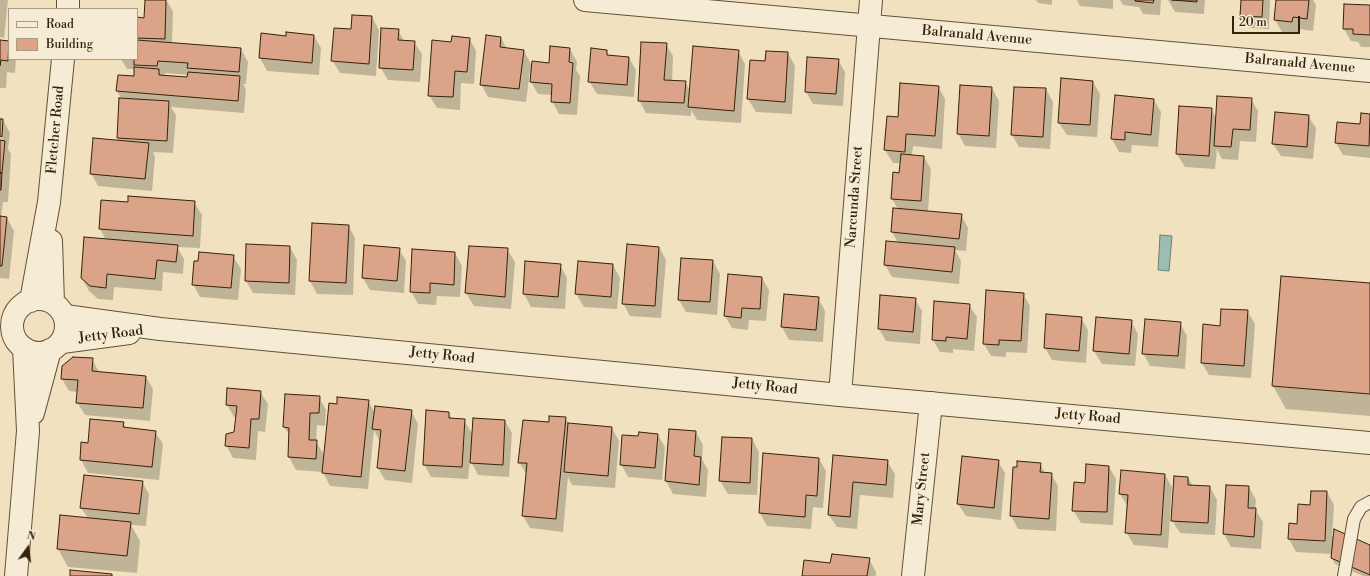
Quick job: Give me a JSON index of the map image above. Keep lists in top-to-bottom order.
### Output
{
  "streets": {
    "street": [
      "Balranald Avenue",
      "Fletcher Road",
      "Narcunda Street",
      "Jetty Road",
      "Mary Street"
    ]
  },
  "crossings": [
    ["Balranald Avenue", "Narcunda Street"],
    ["Fletcher Road", "Jetty Road"],
    ["Narcunda Street", "Jetty Road"],
    ["Jetty Road", "Mary Street"]
  ],
  "legend": ["Road", "Building"],
  "scale_bar": "20 m",
  "north": "top"
}
